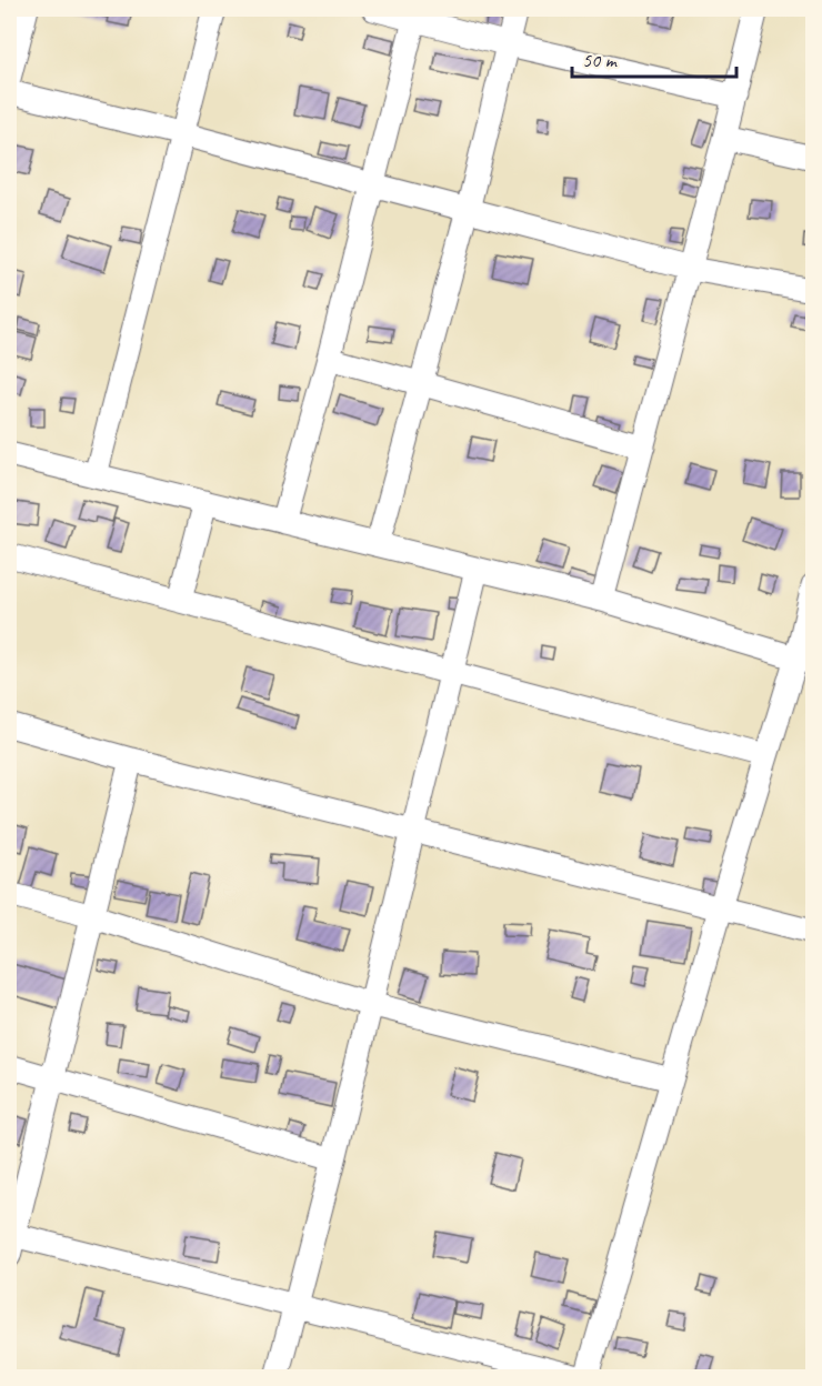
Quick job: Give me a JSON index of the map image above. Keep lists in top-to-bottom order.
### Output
{
  "scale_bar": "50 m"
}
